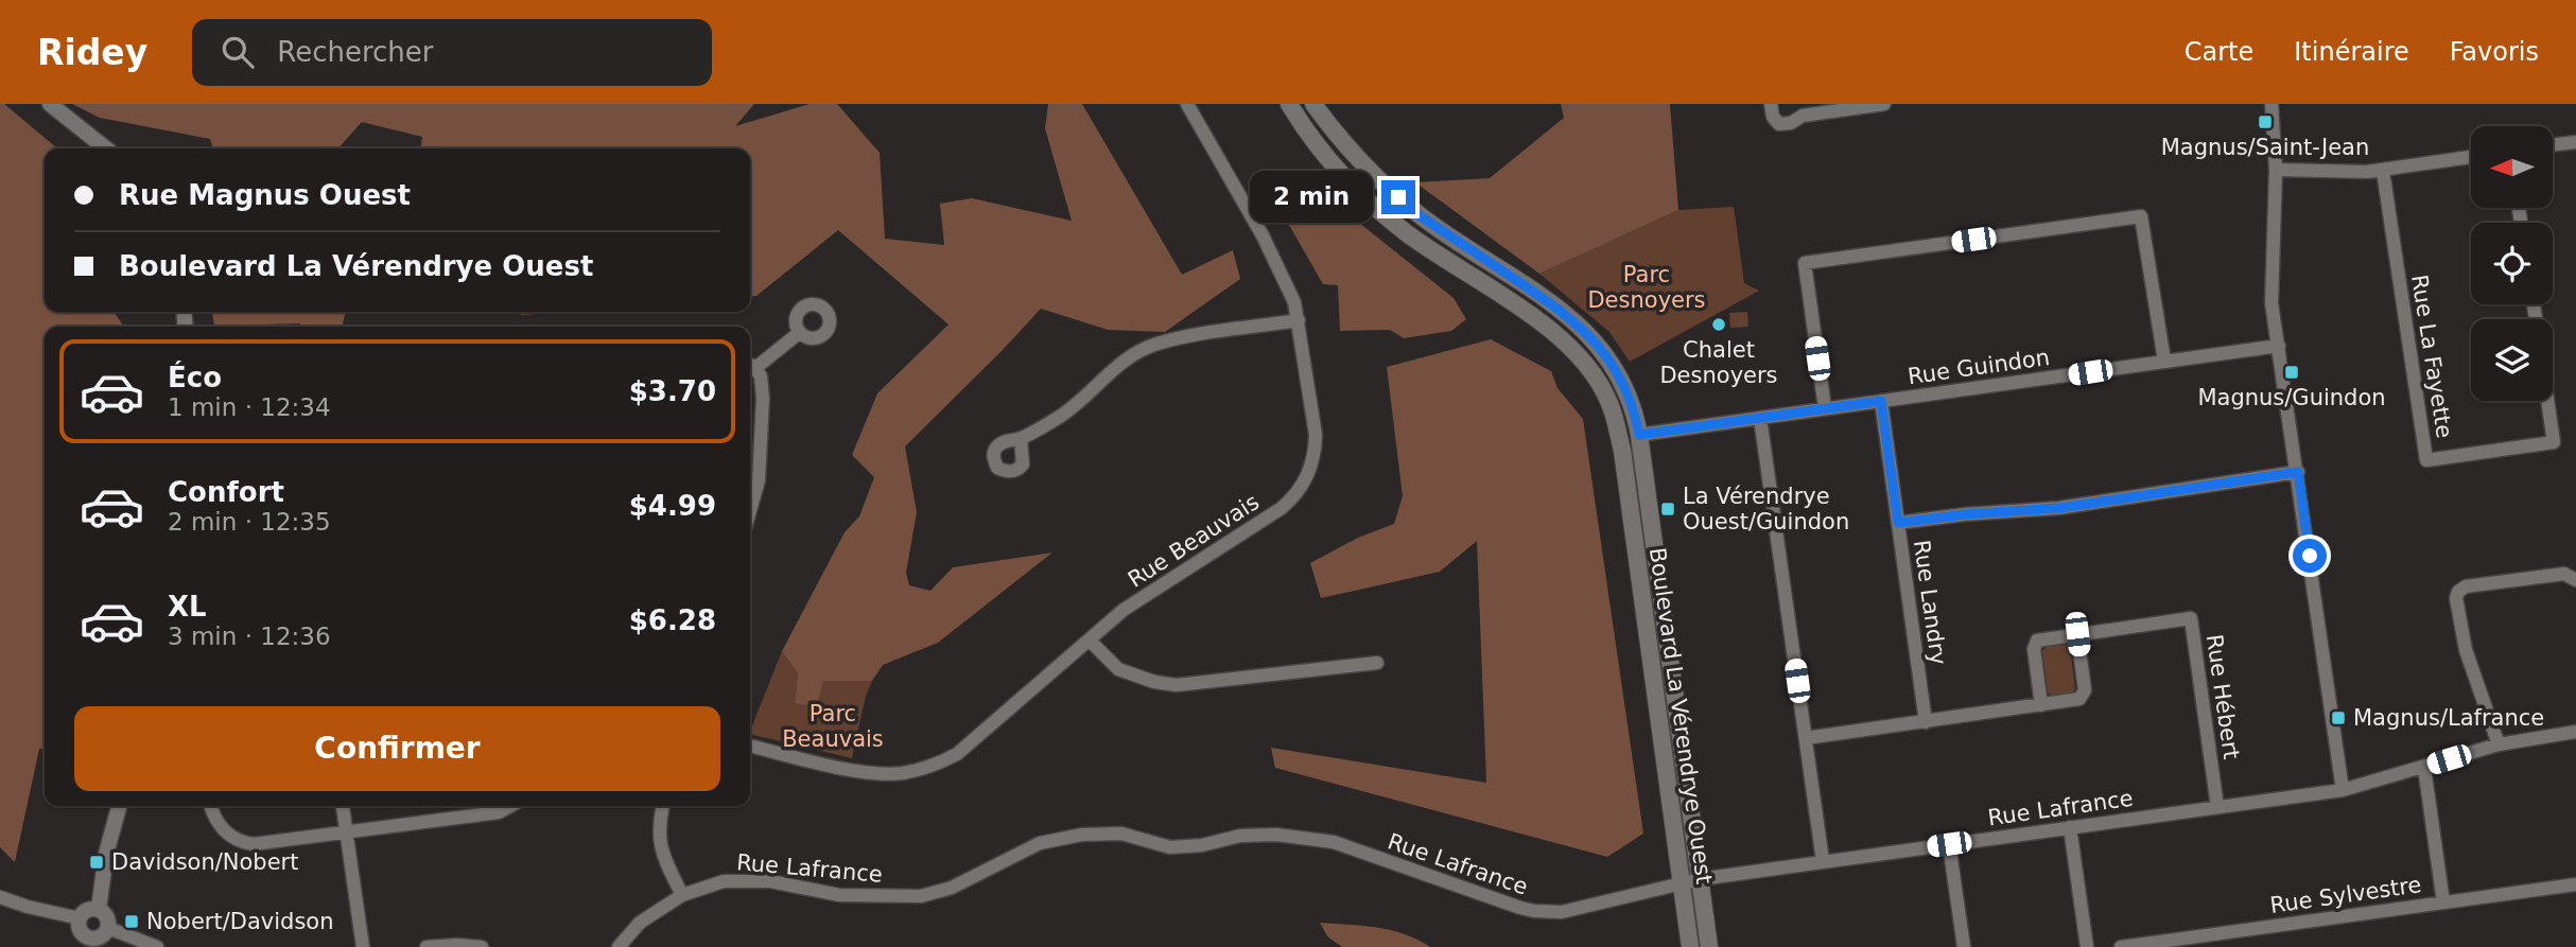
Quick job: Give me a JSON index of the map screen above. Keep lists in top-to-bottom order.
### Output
{
  "streets": {
    "main road": ["Boulevard La Vérendrye Ouest"],
    "street": [
      "Rue La Fayette",
      "Rue Guindon",
      "Rue Beauvais",
      "Rue Landry",
      "Rue Hébert",
      "Rue Lafrance",
      "Rue Sylvestre"
    ]
  },
  "crossings": [
    ["Rue Guindon", "Rue Landry"],
    ["Rue Guindon", "Boulevard La Vérendrye Ouest"],
    ["Rue Hébert", "Rue Lafrance"],
    ["Boulevard La Vérendrye Ouest", "Rue Lafrance"]
  ],
  "parks": ["Parc Desnoyers", "Parc Beauvais"],
  "places": {
    "transit": [
      "Magnus/Saint-Jean",
      "Magnus/Guindon",
      "La Vérendrye Ouest/Guindon",
      "Magnus/Lafrance",
      "Davidson/Nobert",
      "Nobert/Davidson"
    ],
    "other": ["Chalet Desnoyers"]
  },
  "north": "left",
  "page": {
    "header": "Ridey",
    "search": "Rechercher",
    "nav": ["Carte", "Itinéraire", "Favoris"],
    "banner": ["Rue Magnus Ouest", "Boulevard La Vérendrye Ouest"],
    "bubble": "2 min",
    "list": [
      {
        "name": "Éco",
        "note": "1 min · 12:34",
        "value": "$3.70"
      },
      {
        "name": "Confort",
        "note": "2 min · 12:35",
        "value": "$4.99"
      },
      {
        "name": "XL",
        "note": "3 min · 12:36",
        "value": "$6.28"
      }
    ],
    "buttons": "Confirmer"
  }
}
